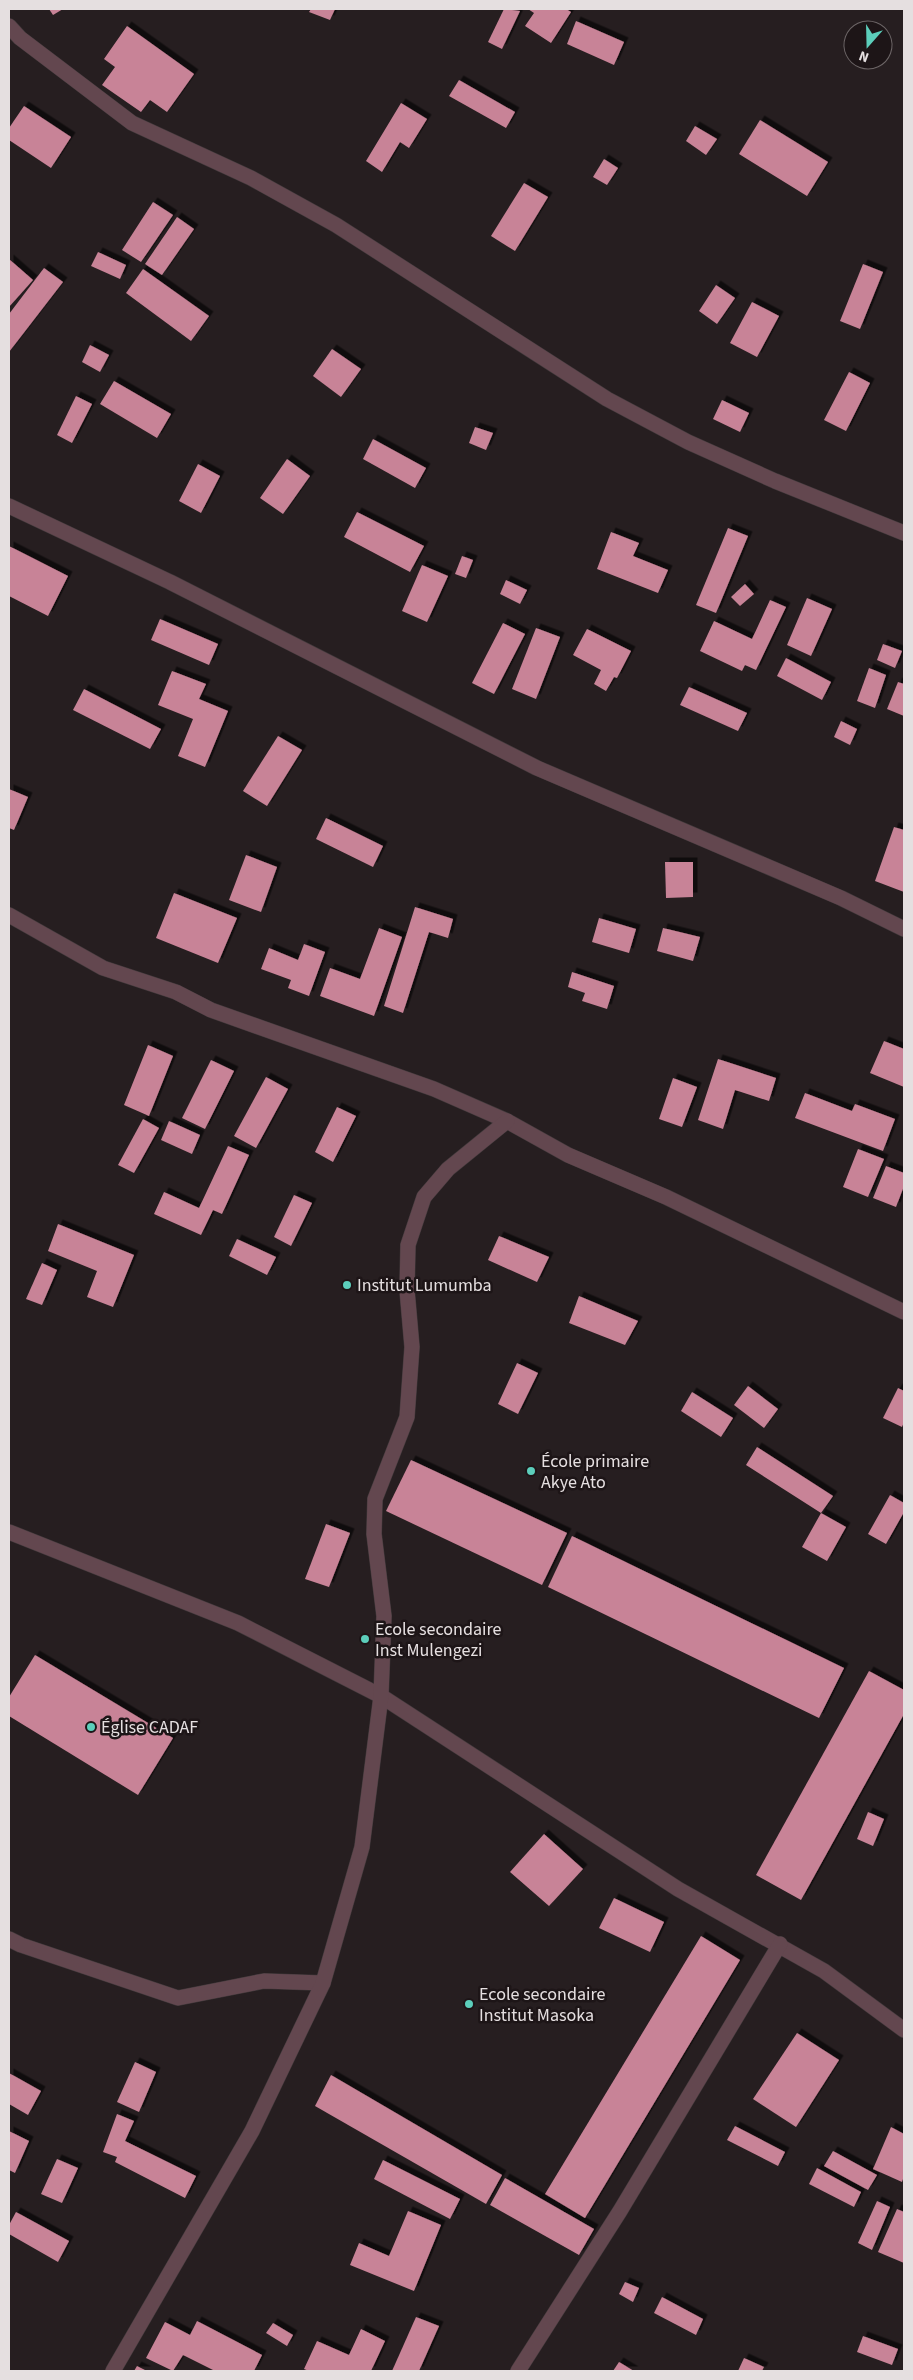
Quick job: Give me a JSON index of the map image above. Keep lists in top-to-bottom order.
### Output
{
  "places": [
    "Institut Lumumba",
    "École primaire Akye Ato",
    "Ecole secondaire Inst Mulengezi",
    "Église CADAF",
    "Ecole secondaire Institut Masoka"
  ],
  "north": "bottom"
}
